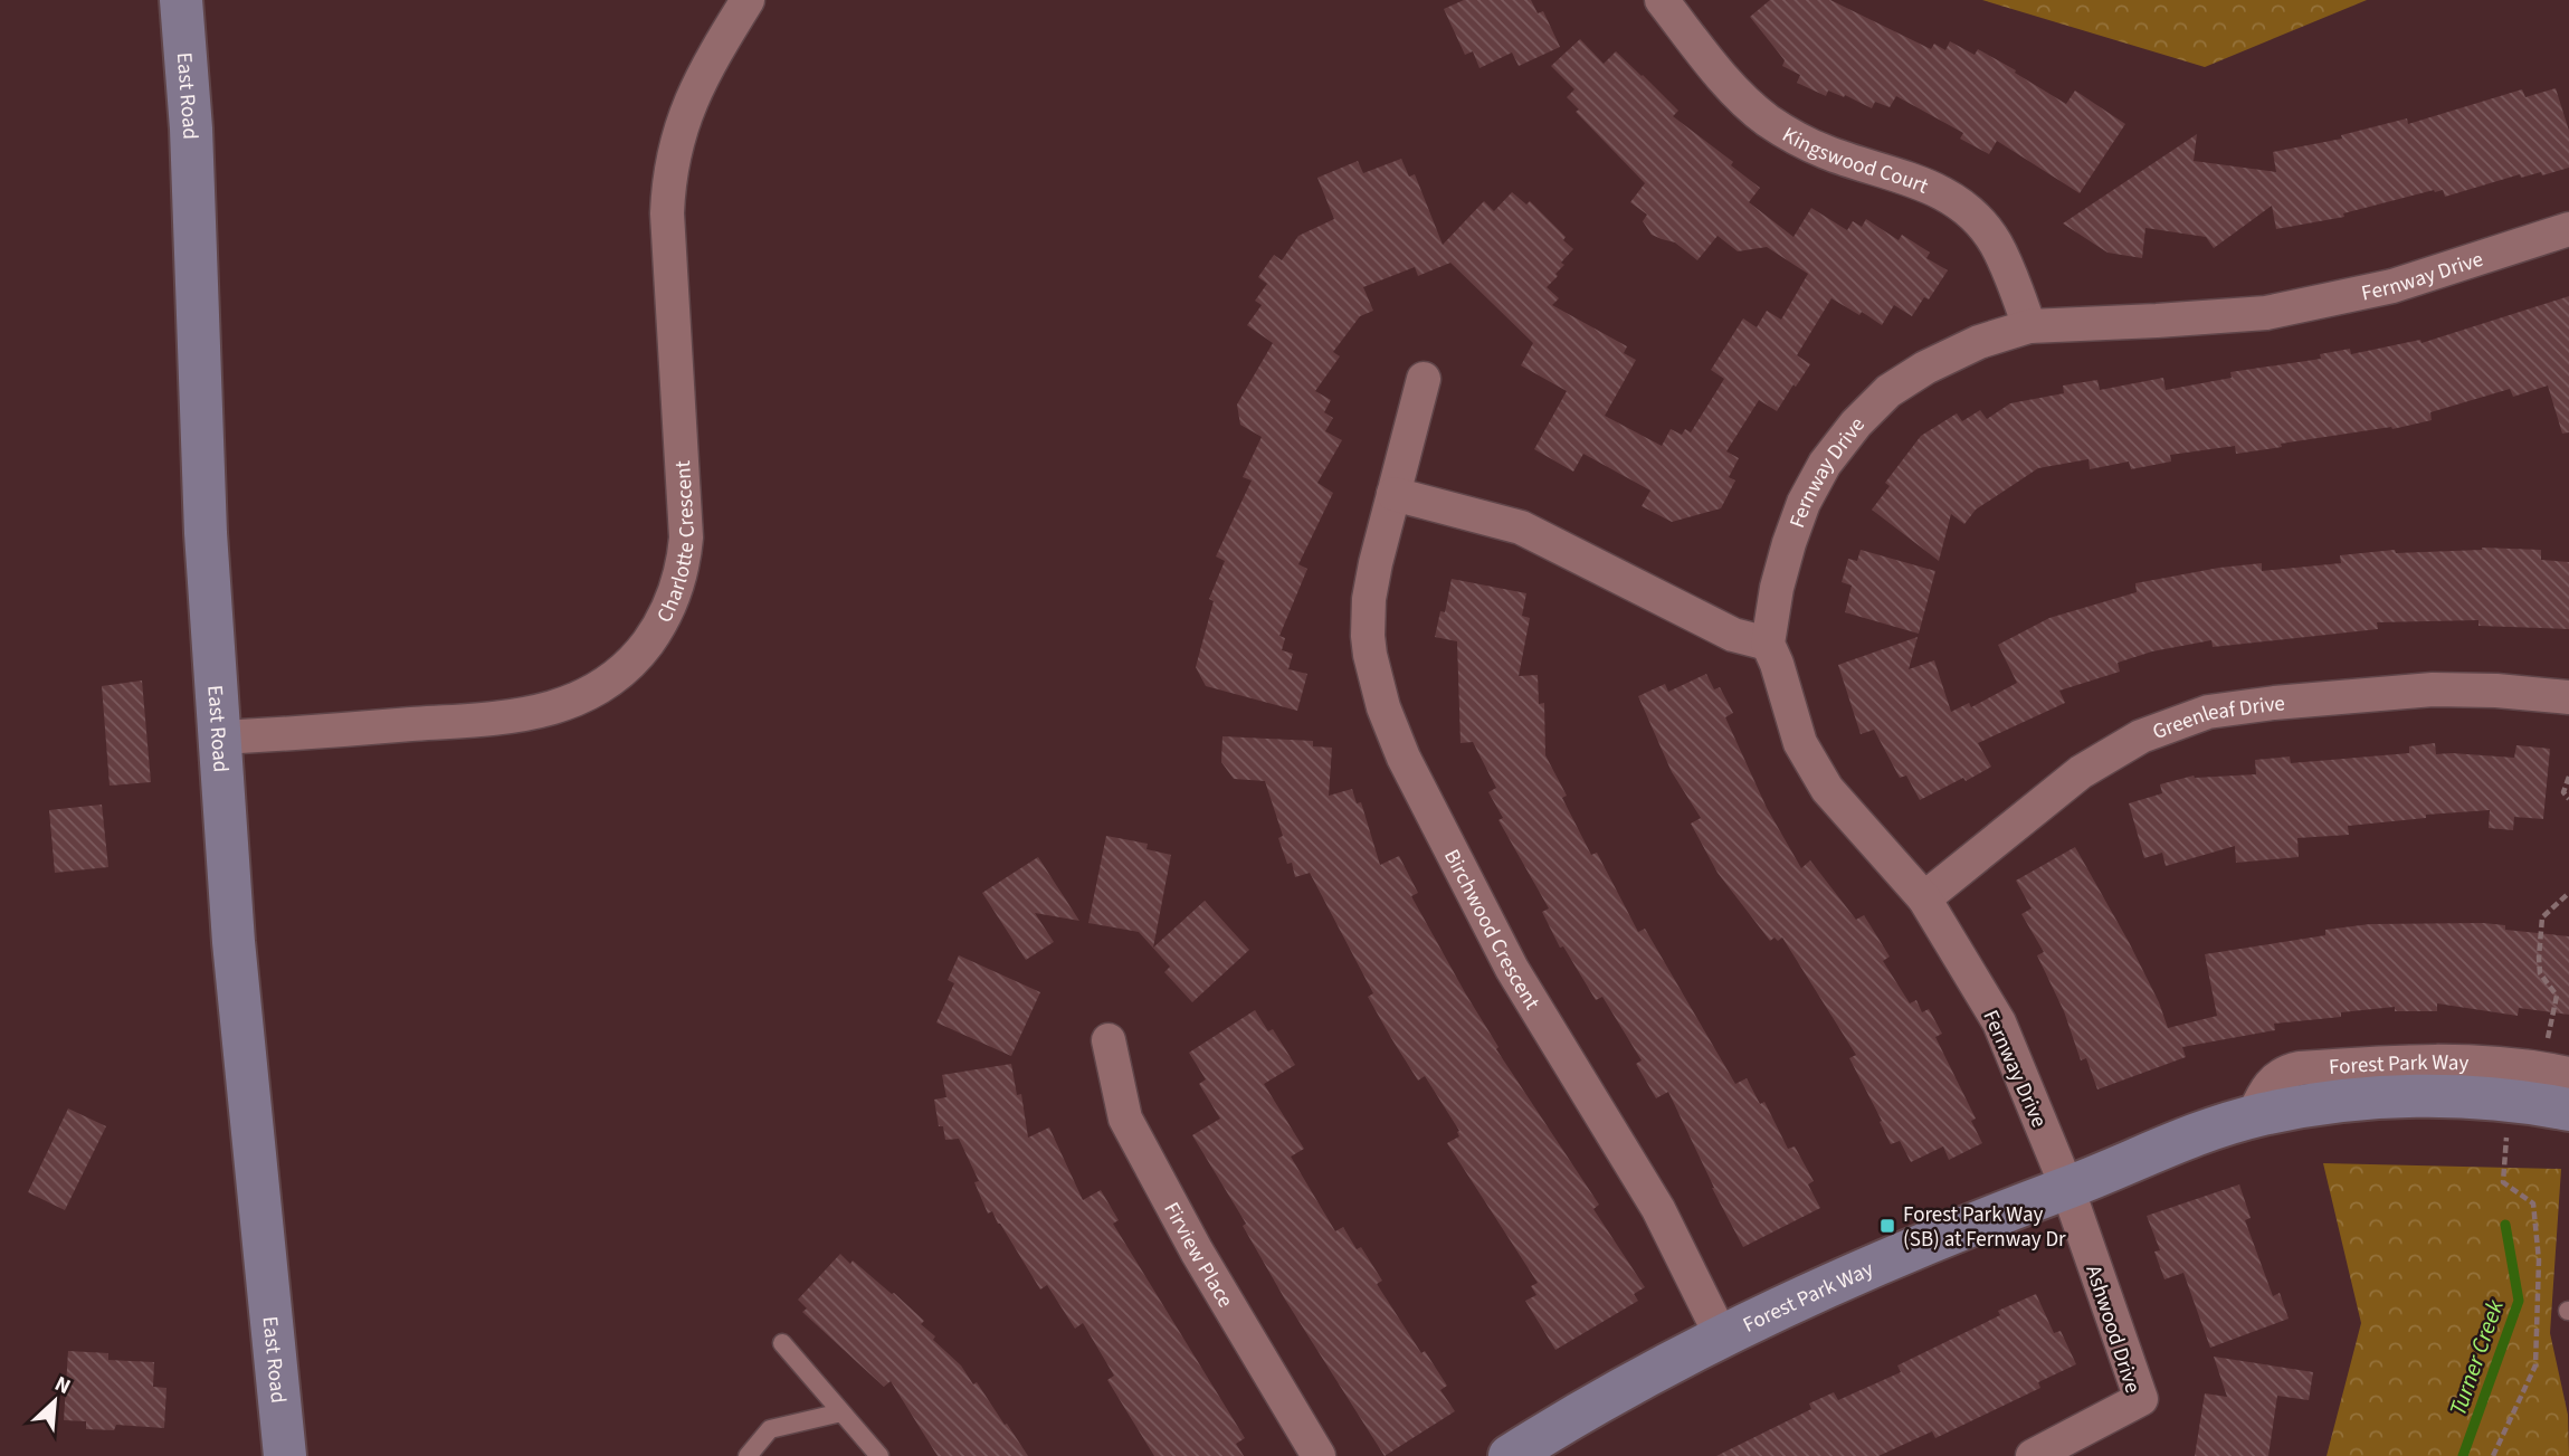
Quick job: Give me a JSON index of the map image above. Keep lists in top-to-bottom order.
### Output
{
  "streets": {
    "main road": ["East Road", "Forest Park Way"],
    "street": [
      "Kingswood Court",
      "Fernway Drive",
      "Charlotte Crescent",
      "Greenleaf Drive",
      "Birchwood Crescent",
      "Firview Place",
      "Ashwood Drive"
    ]
  },
  "crossings": [
    ["East Road", "Charlotte Crescent"],
    ["Kingswood Court", "Fernway Drive"],
    ["Fernway Drive", "Greenleaf Drive"],
    ["Fernway Drive", "Forest Park Way"],
    ["Fernway Drive", "Ashwood Drive"],
    ["Birchwood Crescent", "Forest Park Way"],
    ["Forest Park Way", "Ashwood Drive"]
  ],
  "water": ["Turner Creek"],
  "places": {
    "transit": ["Forest Park Way (SB) at Fernway Dr"]
  },
  "north": "top right"
}
